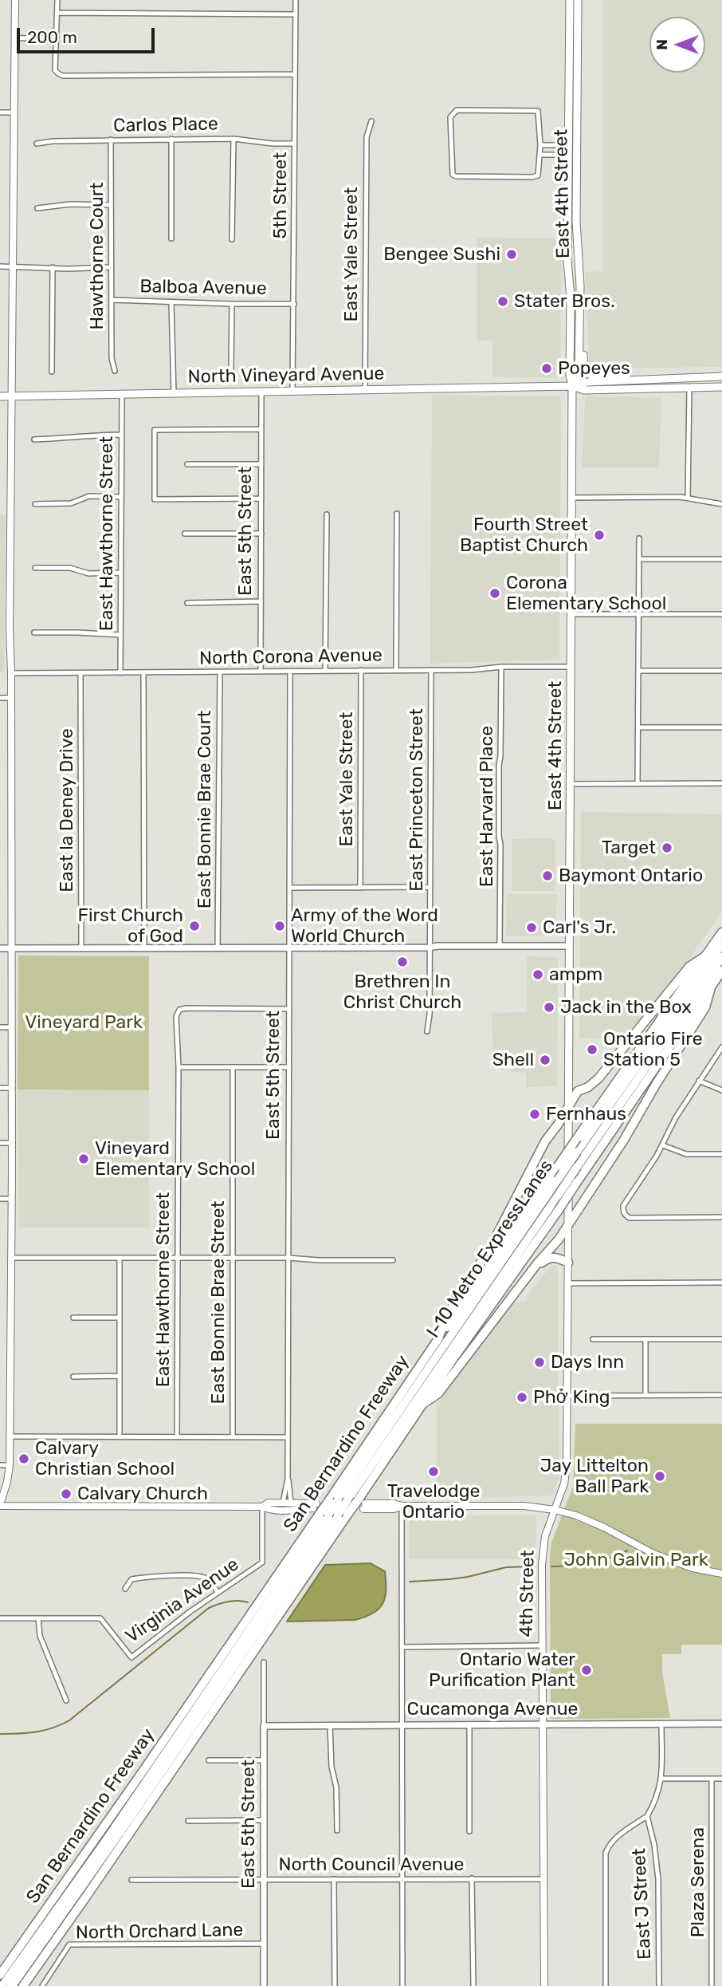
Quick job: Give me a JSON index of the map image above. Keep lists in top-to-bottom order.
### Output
{
  "streets": {
    "highway": ["I-10 Metro ExpressLanes", "San Bernardino Freeway"],
    "main road": ["East 4th Street", "North Vineyard Avenue", "4th Street"],
    "street": [
      "Carlos Place",
      "5th Street",
      "East Yale Street",
      "Hawthorne Court",
      "Balboa Avenue",
      "East 5th Street",
      "East Hawthorne Street",
      "North Corona Avenue",
      "East Princeton Street",
      "East Harvard Place",
      "East Bonnie Brae Court",
      "East la Deney Drive",
      "East Bonnie Brae Street",
      "Virginia Avenue",
      "Cucamonga Avenue",
      "North Council Avenue",
      "Plaza Serena",
      "East J Street",
      "North Orchard Lane"
    ]
  },
  "crossings": [
    ["Carlos Place", "5th Street"],
    ["Carlos Place", "Hawthorne Court"],
    ["East 4th Street", "North Vineyard Avenue"],
    ["East 4th Street", "North Corona Avenue"],
    ["East 4th Street", "4th Street"],
    ["5th Street", "Balboa Avenue"],
    ["5th Street", "North Vineyard Avenue"],
    ["East Yale Street", "North Vineyard Avenue"],
    ["East Yale Street", "North Corona Avenue"],
    ["Hawthorne Court", "Balboa Avenue"],
    ["North Vineyard Avenue", "East 5th Street"],
    ["North Vineyard Avenue", "East Hawthorne Street"],
    ["East 5th Street", "East Hawthorne Street"],
    ["East 5th Street", "North Corona Avenue"],
    ["East 5th Street", "Cucamonga Avenue"],
    ["East 5th Street", "North Council Avenue"],
    ["East 5th Street", "North Orchard Lane"],
    ["East Hawthorne Street", "North Corona Avenue"],
    ["North Corona Avenue", "East Princeton Street"],
    ["North Corona Avenue", "East Harvard Place"],
    ["North Corona Avenue", "East Bonnie Brae Court"],
    ["North Corona Avenue", "East la Deney Drive"],
    ["I-10 Metro ExpressLanes", "San Bernardino Freeway"],
    ["4th Street", "Cucamonga Avenue"],
    ["4th Street", "North Council Avenue"]
  ],
  "parks": ["Vineyard Park", "John Galvin Park"],
  "places": [
    "Bengee Sushi",
    "Stater Bros.",
    "Popeyes",
    "Fourth Street Baptist Church",
    "Corona Elementary School",
    "Target",
    "Baymont Ontario",
    "First Church of God",
    "Army of the Word World Church",
    "Carl's Jr.",
    "Brethren In Christ Church",
    "ampm",
    "Jack in the Box",
    "Ontario Fire Station 5",
    "Shell",
    "Fernhaus",
    "Vineyard Elementary School",
    "Days Inn",
    "Phở King",
    "Calvary Christian School",
    "Travelodge Ontario",
    "Jay Littelton Ball Park",
    "Calvary Church",
    "Ontario Water Purification Plant"
  ],
  "scale_bar": "200 m",
  "north": "left"
}
